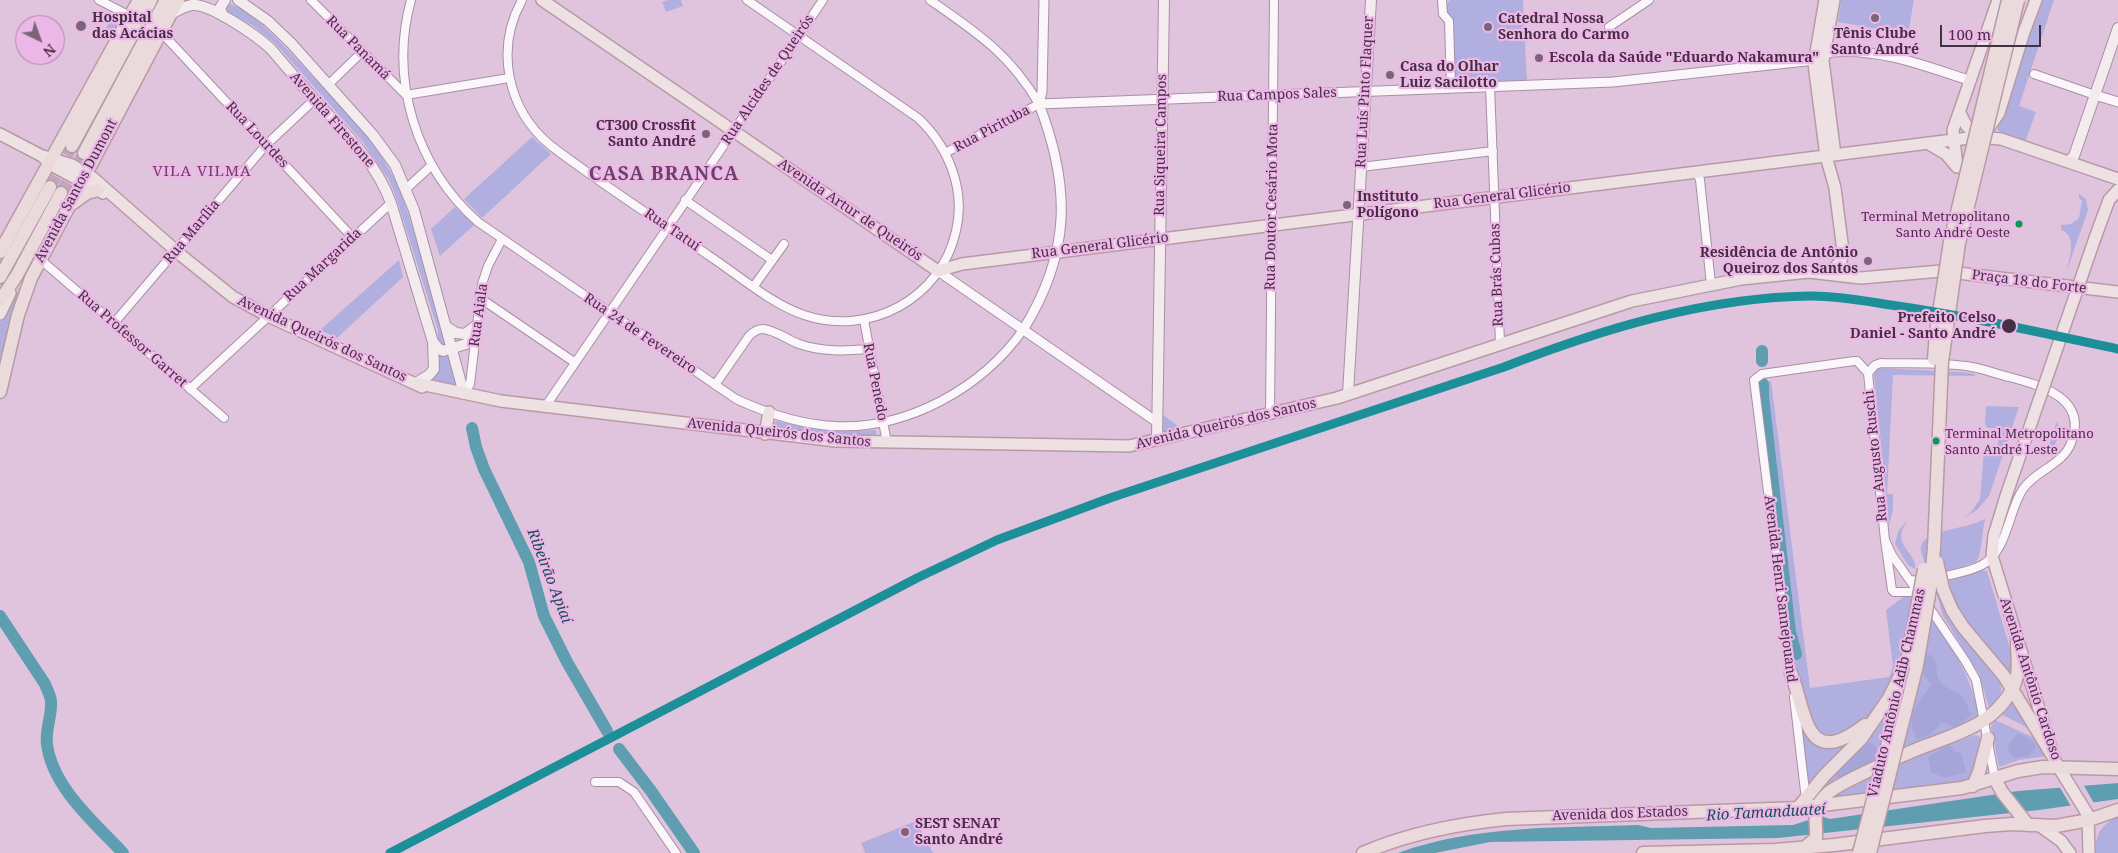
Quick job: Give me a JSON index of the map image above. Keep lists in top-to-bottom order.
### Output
{
  "streets": {
    "highway": ["Avenida Santos Dumont", "Viaduto Antônio Adib Chammas", "Avenida dos Estados"],
    "main road": [
      "Rua Luís Pinto Flaquer",
      "Avenida Firestone",
      "Rua Siqueira Campos",
      "Rua General Glicério",
      "Avenida Artur de Queirós",
      "Praça 18 do Forte",
      "Avenida Queirós dos Santos",
      "Avenida Antônio Cardoso"
    ],
    "street": [
      "Rua Panamá",
      "Rua Alcides de Queirós",
      "Rua Campos Sales",
      "Rua Pirituba",
      "Rua Lourdes",
      "Rua Doutor Cesário Mota",
      "Rua Tatuí",
      "Rua Marília",
      "Rua Margarida",
      "Rua Brás Cubas",
      "Rua Aiala",
      "Rua 24 de Fevereiro",
      "Rua Professor Garret",
      "Rua Penedo",
      "Rua Augusto Ruschi",
      "Avenida Henri Sannejouand"
    ]
  },
  "crossings": [
    ["Rua Panamá", "Rua 24 de Fevereiro"],
    ["Rua Alcides de Queirós", "Avenida Artur de Queirós"],
    ["Rua Alcides de Queirós", "Rua Tatuí"],
    ["Rua Alcides de Queirós", "Rua 24 de Fevereiro"],
    ["Rua Alcides de Queirós", "Avenida Queirós dos Santos"],
    ["Rua Luís Pinto Flaquer", "Rua Campos Sales"],
    ["Rua Luís Pinto Flaquer", "Rua General Glicério"],
    ["Rua Luís Pinto Flaquer", "Avenida Queirós dos Santos"],
    ["Rua Campos Sales", "Rua Pirituba"],
    ["Rua Campos Sales", "Rua Siqueira Campos"],
    ["Rua Campos Sales", "Rua Doutor Cesário Mota"],
    ["Rua Campos Sales", "Rua Brás Cubas"],
    ["Avenida Firestone", "Avenida Santos Dumont"],
    ["Avenida Firestone", "Rua Marília"],
    ["Avenida Firestone", "Rua Margarida"],
    ["Avenida Firestone", "Rua Aiala"],
    ["Avenida Firestone", "Avenida Queirós dos Santos"],
    ["Rua Pirituba", "Rua Tatuí"],
    ["Rua Lourdes", "Avenida Santos Dumont"],
    ["Rua Lourdes", "Rua Marília"],
    ["Rua Lourdes", "Rua Margarida"],
    ["Rua Siqueira Campos", "Rua General Glicério"],
    ["Rua Siqueira Campos", "Avenida Artur de Queirós"],
    ["Rua Siqueira Campos", "Avenida Queirós dos Santos"],
    ["Avenida Santos Dumont", "Rua Professor Garret"],
    ["Avenida Santos Dumont", "Avenida Queirós dos Santos"],
    ["Rua General Glicério", "Rua Doutor Cesário Mota"],
    ["Rua General Glicério", "Avenida Artur de Queirós"],
    ["Rua General Glicério", "Rua Tatuí"],
    ["Rua General Glicério", "Rua Brás Cubas"],
    ["Rua Doutor Cesário Mota", "Avenida Queirós dos Santos"],
    ["Avenida Artur de Queirós", "Rua Tatuí"],
    ["Avenida Artur de Queirós", "Rua 24 de Fevereiro"],
    ["Rua Tatuí", "Rua Penedo"],
    ["Rua Marília", "Rua Professor Garret"],
    ["Rua Marília", "Avenida Queirós dos Santos"],
    ["Rua Margarida", "Rua Professor Garret"],
    ["Rua Margarida", "Avenida Queirós dos Santos"],
    ["Rua Brás Cubas", "Avenida Queirós dos Santos"],
    ["Praça 18 do Forte", "Avenida Queirós dos Santos"],
    ["Rua Aiala", "Rua 24 de Fevereiro"],
    ["Rua Aiala", "Avenida Queirós dos Santos"],
    ["Rua 24 de Fevereiro", "Rua Penedo"],
    ["Avenida Queirós dos Santos", "Rua Penedo"],
    ["Rua Augusto Ruschi", "Avenida Henri Sannejouand"],
    ["Rua Augusto Ruschi", "Avenida dos Estados"],
    ["Avenida Henri Sannejouand", "Avenida dos Estados"],
    ["Avenida Antônio Cardoso", "Avenida dos Estados"]
  ],
  "districts": ["VILA VILMA", "CASA BRANCA"],
  "water": ["Ribeirão Apiaí", "Rio Tamanduateí"],
  "places": [
    "Tênis Clube Santo André",
    "Hospital das Acácias",
    "Catedral Nossa Senhora do Carmo",
    "Escola da Saúde \"Eduardo Nakamura\"",
    "Casa do Olhar Luiz Sacilotto",
    "CT300 Crossfit Santo André",
    "Instituto Polígono",
    "Terminal Metropolitano Santo André Oeste",
    "Residência de Antônio Queiroz dos Santos",
    "Prefeito Celso Daniel - Santo André",
    "Terminal Metropolitano Santo André Leste",
    "SEST SENAT Santo André"
  ],
  "scale_bar": "100 m",
  "north": "bottom right"
}
